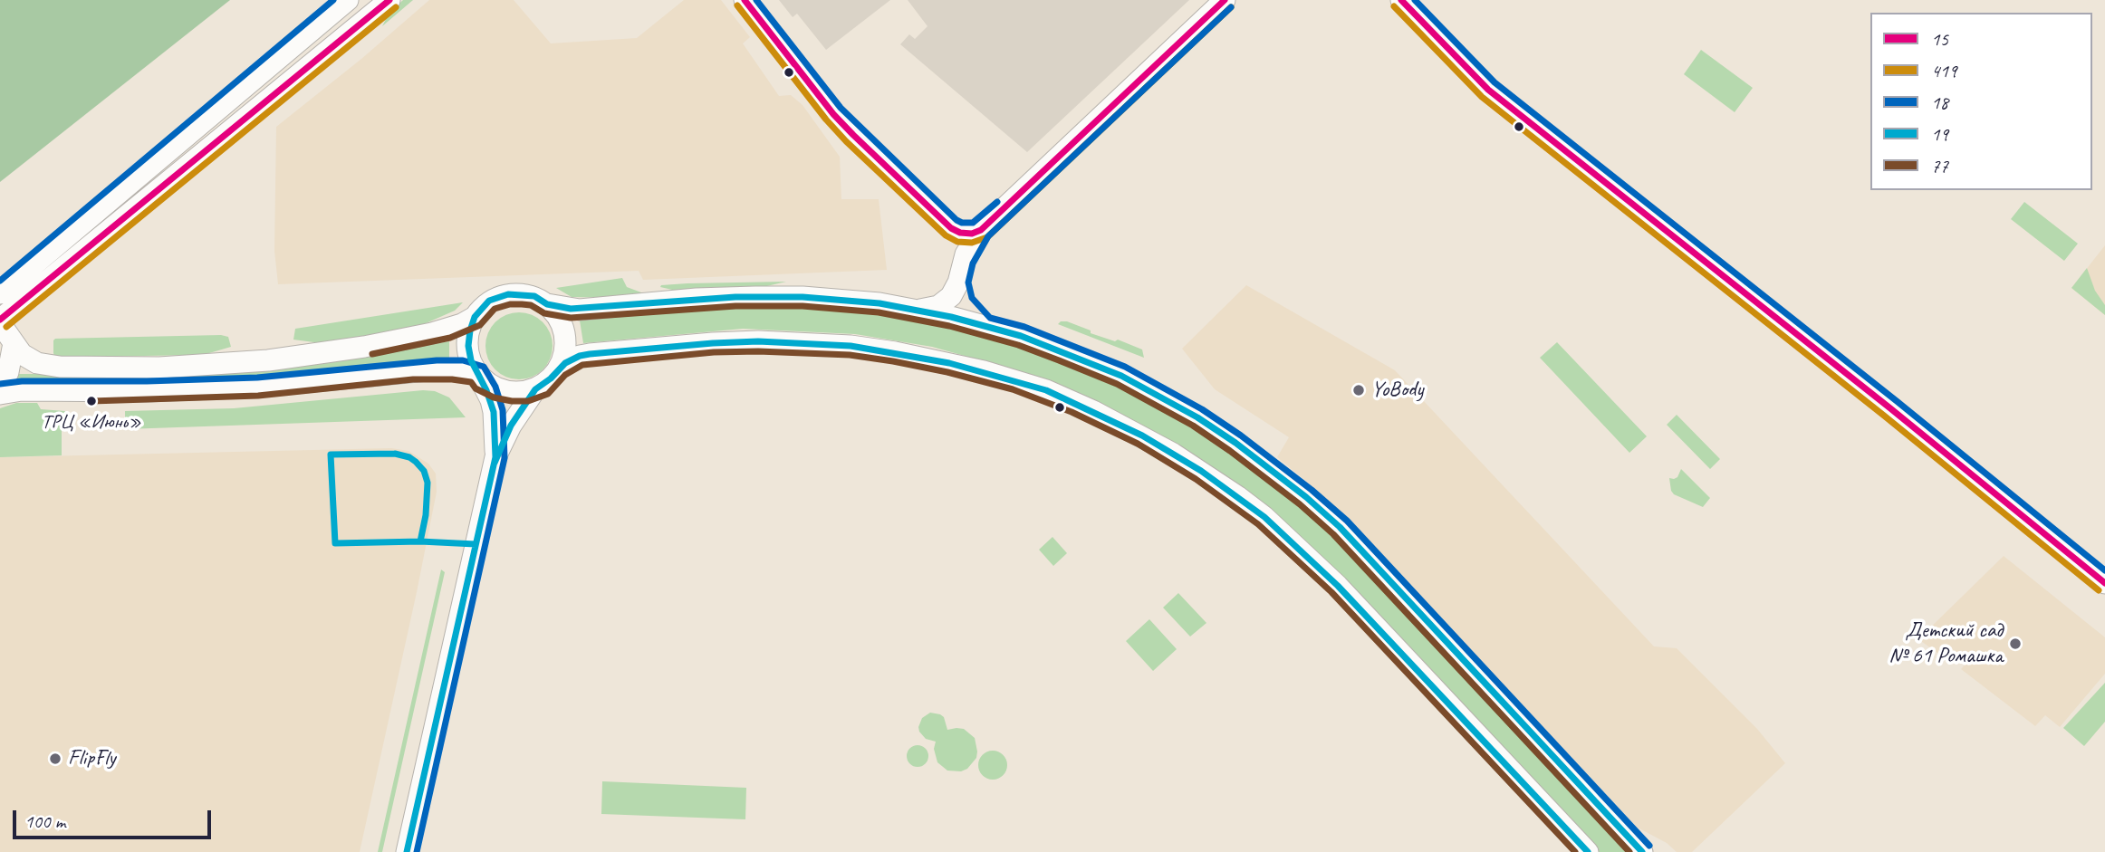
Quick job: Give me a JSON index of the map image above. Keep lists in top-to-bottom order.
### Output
{
  "places": [
    "YoBody",
    "ТРЦ «Июнь»",
    "Детский сад № 61 Ромашка",
    "FlipFly"
  ],
  "lines": [
    "transit line 15",
    "transit line 18",
    "transit line 419",
    "transit line 19",
    "transit line 77"
  ],
  "legend": [
    "15",
    "419",
    "18",
    "19",
    "77"
  ],
  "scale_bar": "100 m"
}
